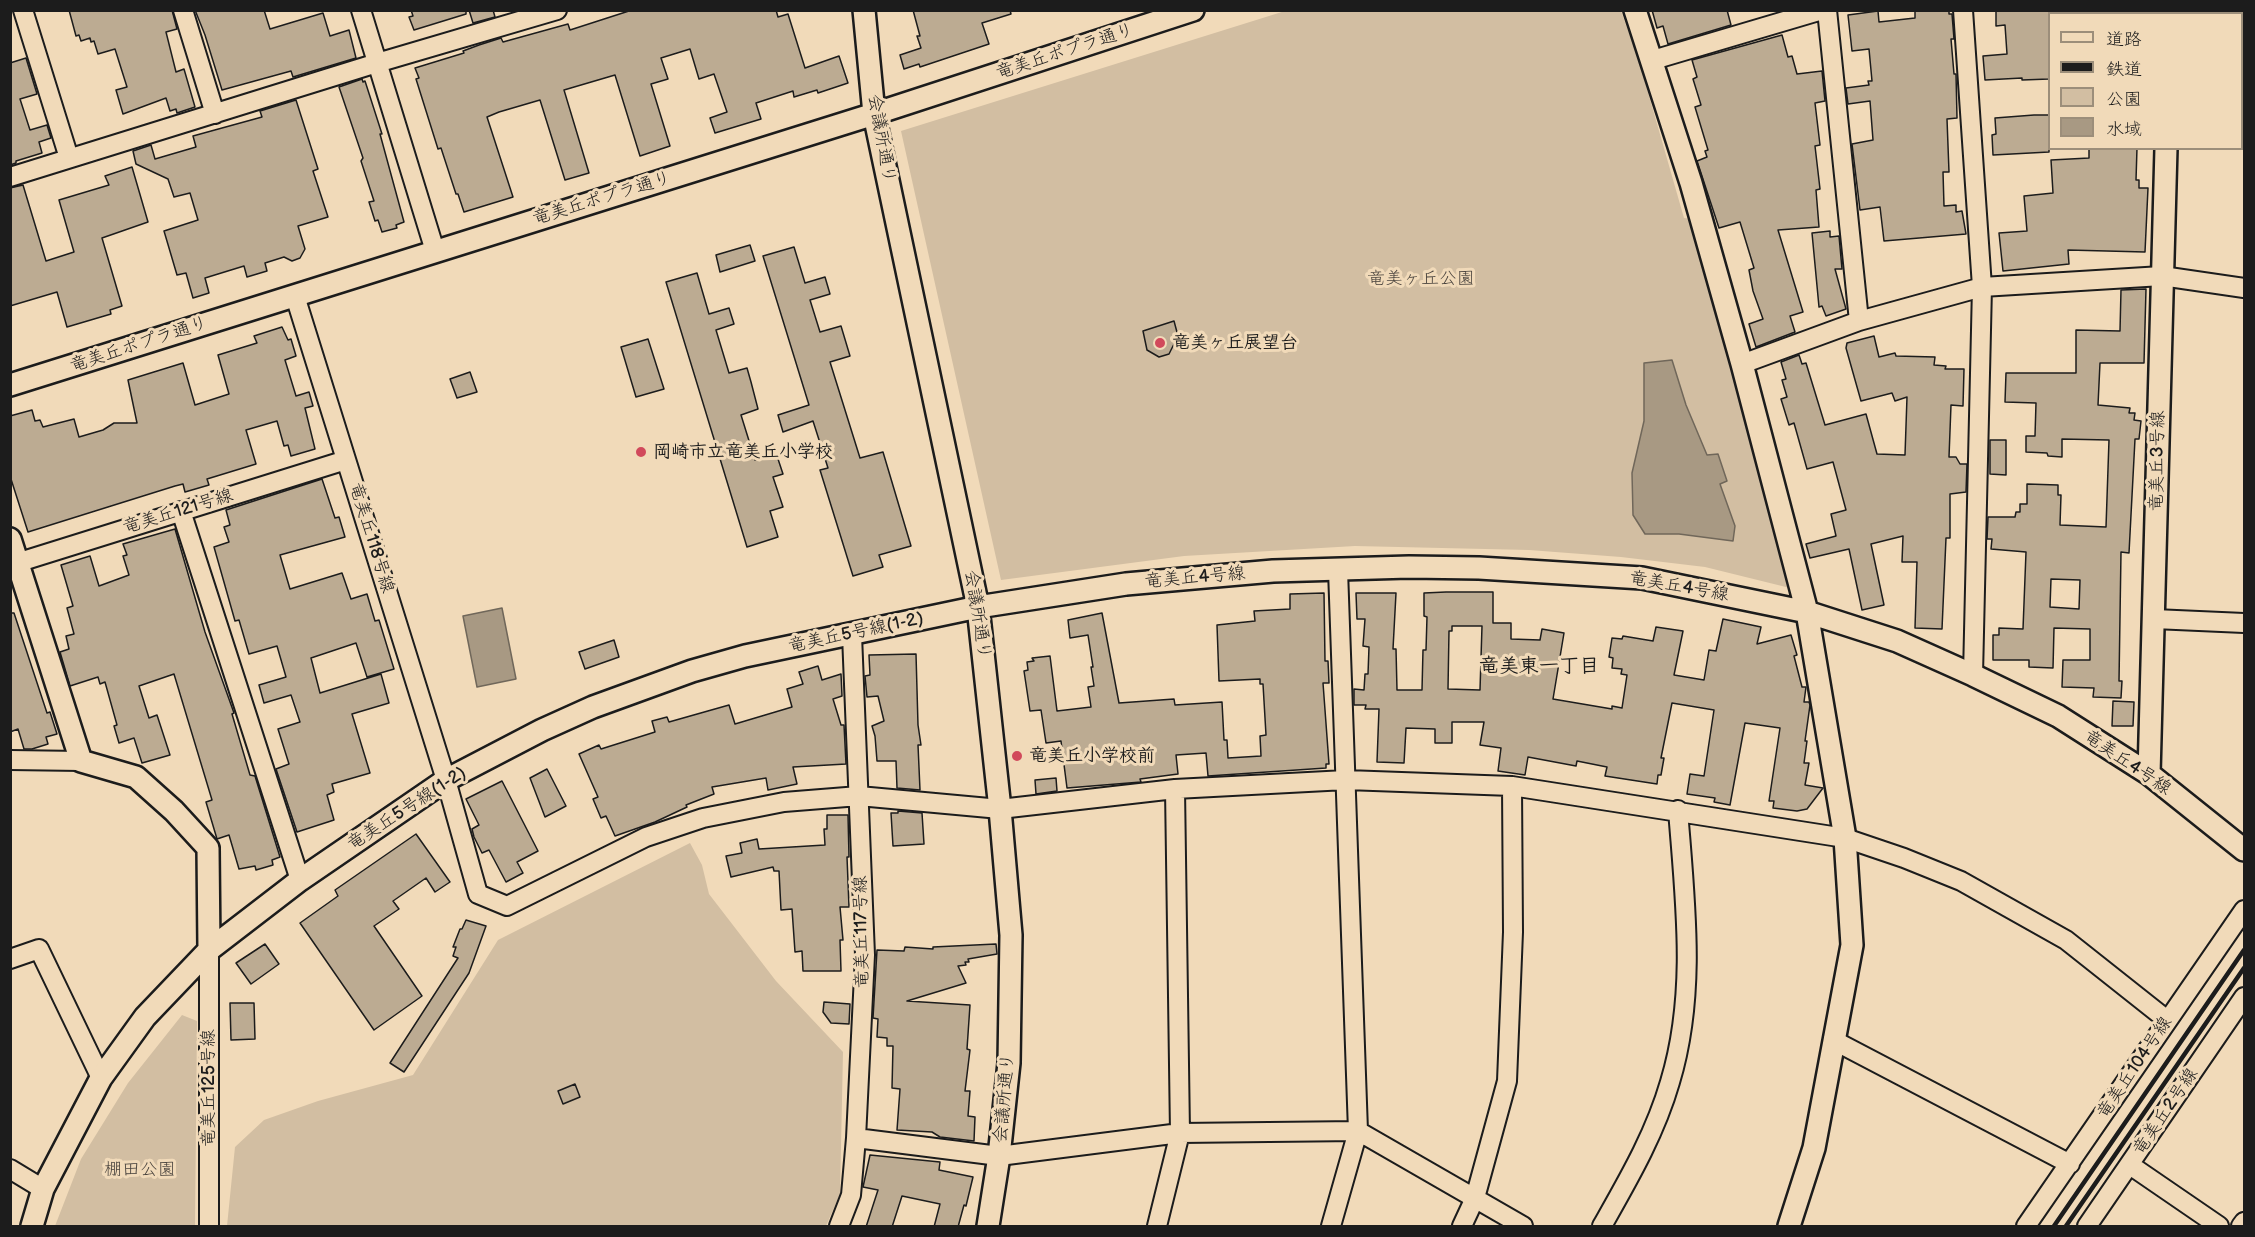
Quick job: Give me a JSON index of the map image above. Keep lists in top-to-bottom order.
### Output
{
  "streets": {
    "street": [
      "竜美丘ポプラ通り",
      "会議所通り",
      "竜美丘3号線",
      "竜美丘121号線",
      "竜美丘118号線",
      "竜美丘4号線",
      "竜美丘5号線(1-2)",
      "竜美丘117号線",
      "竜美丘104号線",
      "竜美丘125号線",
      "竜美丘2号線"
    ]
  },
  "crossings": [
    ["竜美丘ポプラ通り", "会議所通り"],
    ["竜美丘ポプラ通り", "竜美丘118号線"],
    ["会議所通り", "竜美丘4号線"],
    ["会議所通り", "竜美丘5号線(1-2)"],
    ["竜美丘3号線", "竜美丘4号線"],
    ["竜美丘121号線", "竜美丘118号線"],
    ["竜美丘118号線", "竜美丘5号線(1-2)"],
    ["竜美丘118号線", "竜美丘117号線"],
    ["竜美丘4号線", "竜美丘5号線(1-2)"],
    ["竜美丘5号線(1-2)", "竜美丘117号線"],
    ["竜美丘5号線(1-2)", "竜美丘125号線"]
  ],
  "districts": ["竜美東一丁目"],
  "parks": ["竜美ヶ丘公園", "棚田公園"],
  "places": ["竜美ヶ丘展望台", "岡崎市立竜美丘小学校", "竜美丘小学校前"],
  "legend": [
    "道路",
    "鉄道",
    "公園",
    "水域"
  ]
}
